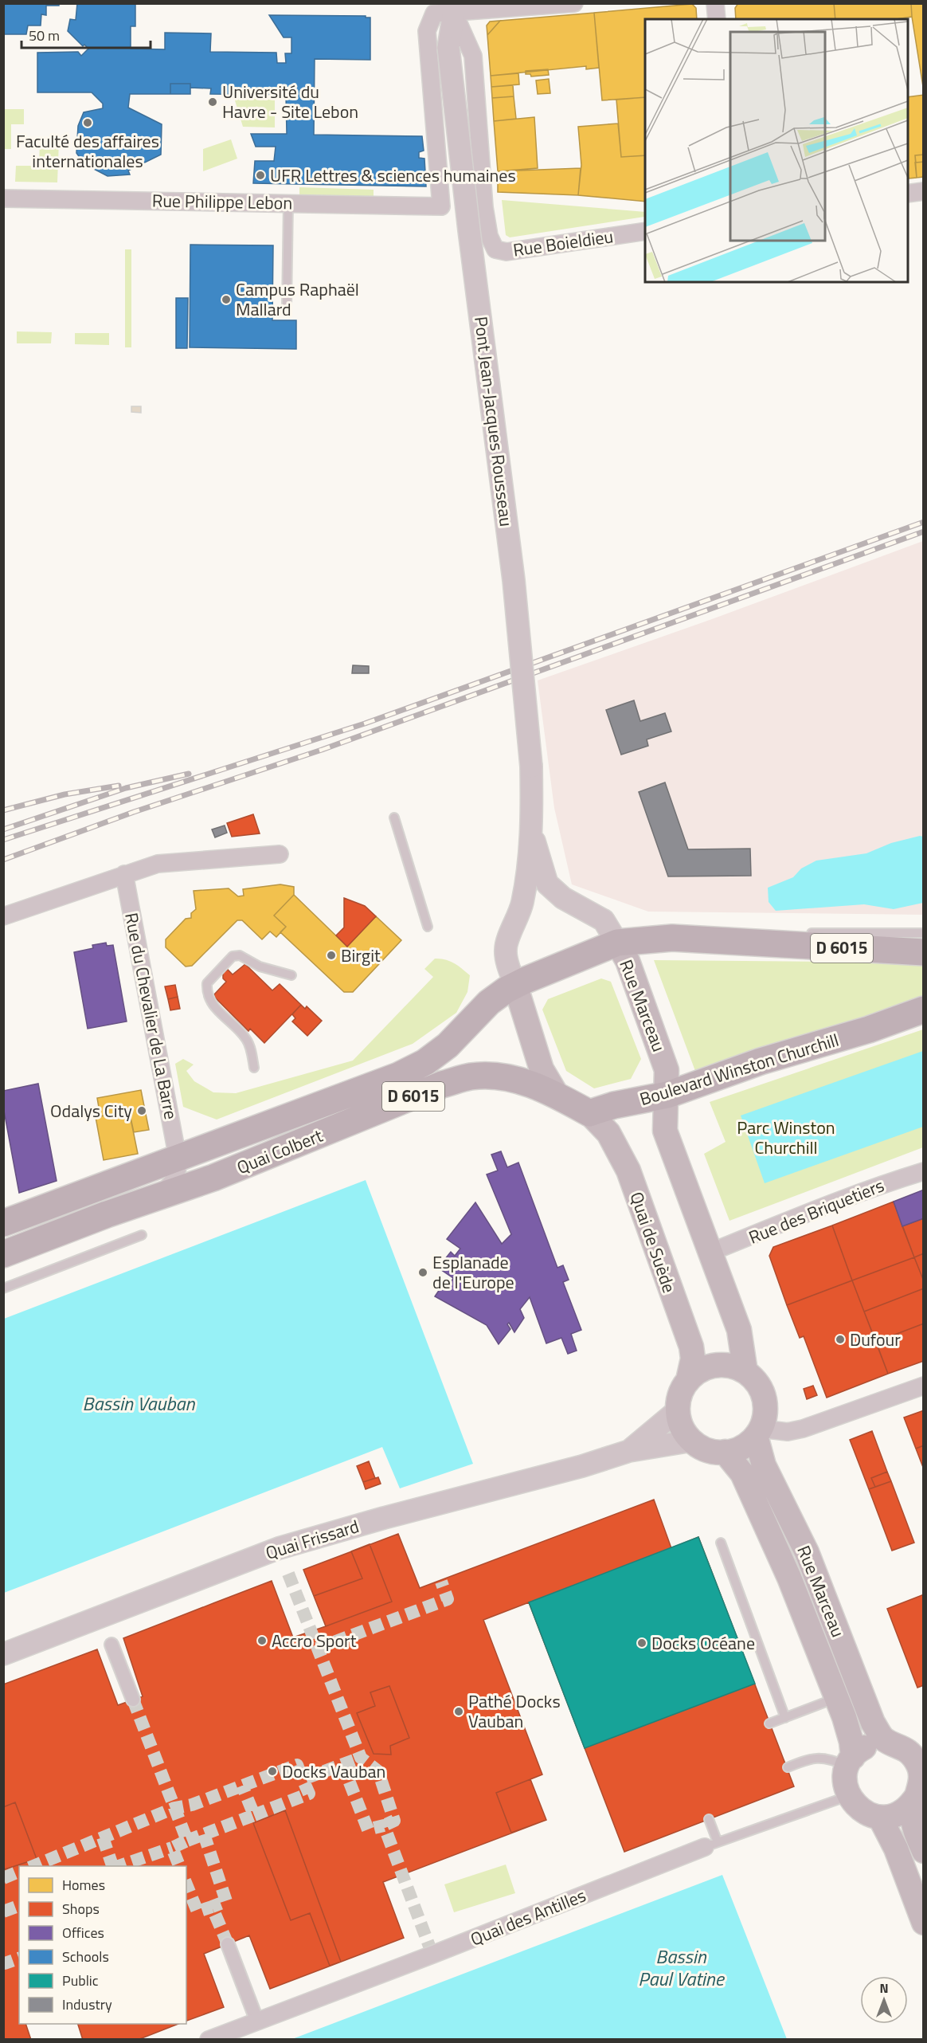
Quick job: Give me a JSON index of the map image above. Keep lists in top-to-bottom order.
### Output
{
  "streets": {
    "main road": [
      "D 6015",
      "Rue Marceau",
      "Boulevard Winston Churchill",
      "Quai Colbert",
      "Quai de Suède"
    ],
    "street": [
      "Rue Philippe Lebon",
      "Rue Boieldieu",
      "Pont Jean-Jacques Rousseau",
      "Rue du Chevalier de La Barre",
      "Rue des Briquetiers",
      "Quai Frissard",
      "Quai des Antilles"
    ]
  },
  "crossings": [
    ["Rue Philippe Lebon", "Rue Boieldieu"],
    ["Rue Philippe Lebon", "Pont Jean-Jacques Rousseau"],
    ["Rue Boieldieu", "Pont Jean-Jacques Rousseau"],
    ["Pont Jean-Jacques Rousseau", "D 6015"],
    ["Pont Jean-Jacques Rousseau", "Rue Marceau"],
    ["Pont Jean-Jacques Rousseau", "Quai Colbert"],
    ["D 6015", "Rue Marceau"],
    ["D 6015", "Quai Colbert"],
    ["Rue Marceau", "Boulevard Winston Churchill"],
    ["Rue Marceau", "Quai de Suède"],
    ["Rue Marceau", "Quai Frissard"],
    ["Rue Marceau", "Quai des Antilles"],
    ["Rue du Chevalier de La Barre", "Quai Colbert"],
    ["Boulevard Winston Churchill", "Quai de Suède"],
    ["Quai de Suède", "Quai Frissard"]
  ],
  "water": ["Bassin Vauban", "Bassin Paul Vatine"],
  "parks": ["Parc Winston Churchill"],
  "places": [
    "Université du Havre - Site Lebon",
    "Faculté des affaires internationales",
    "UFR Lettres & sciences humaines",
    "Campus Raphaël Mallard",
    "Birgit",
    "Odalys City",
    "Esplanade de l'Europe",
    "Dufour",
    "Accro Sport",
    "Docks Océane",
    "Pathé Docks Vauban",
    "Docks Vauban"
  ],
  "legend": [
    "Homes",
    "Shops",
    "Offices",
    "Schools",
    "Public",
    "Industry"
  ],
  "scale_bar": "50 m",
  "north": "top"
}
